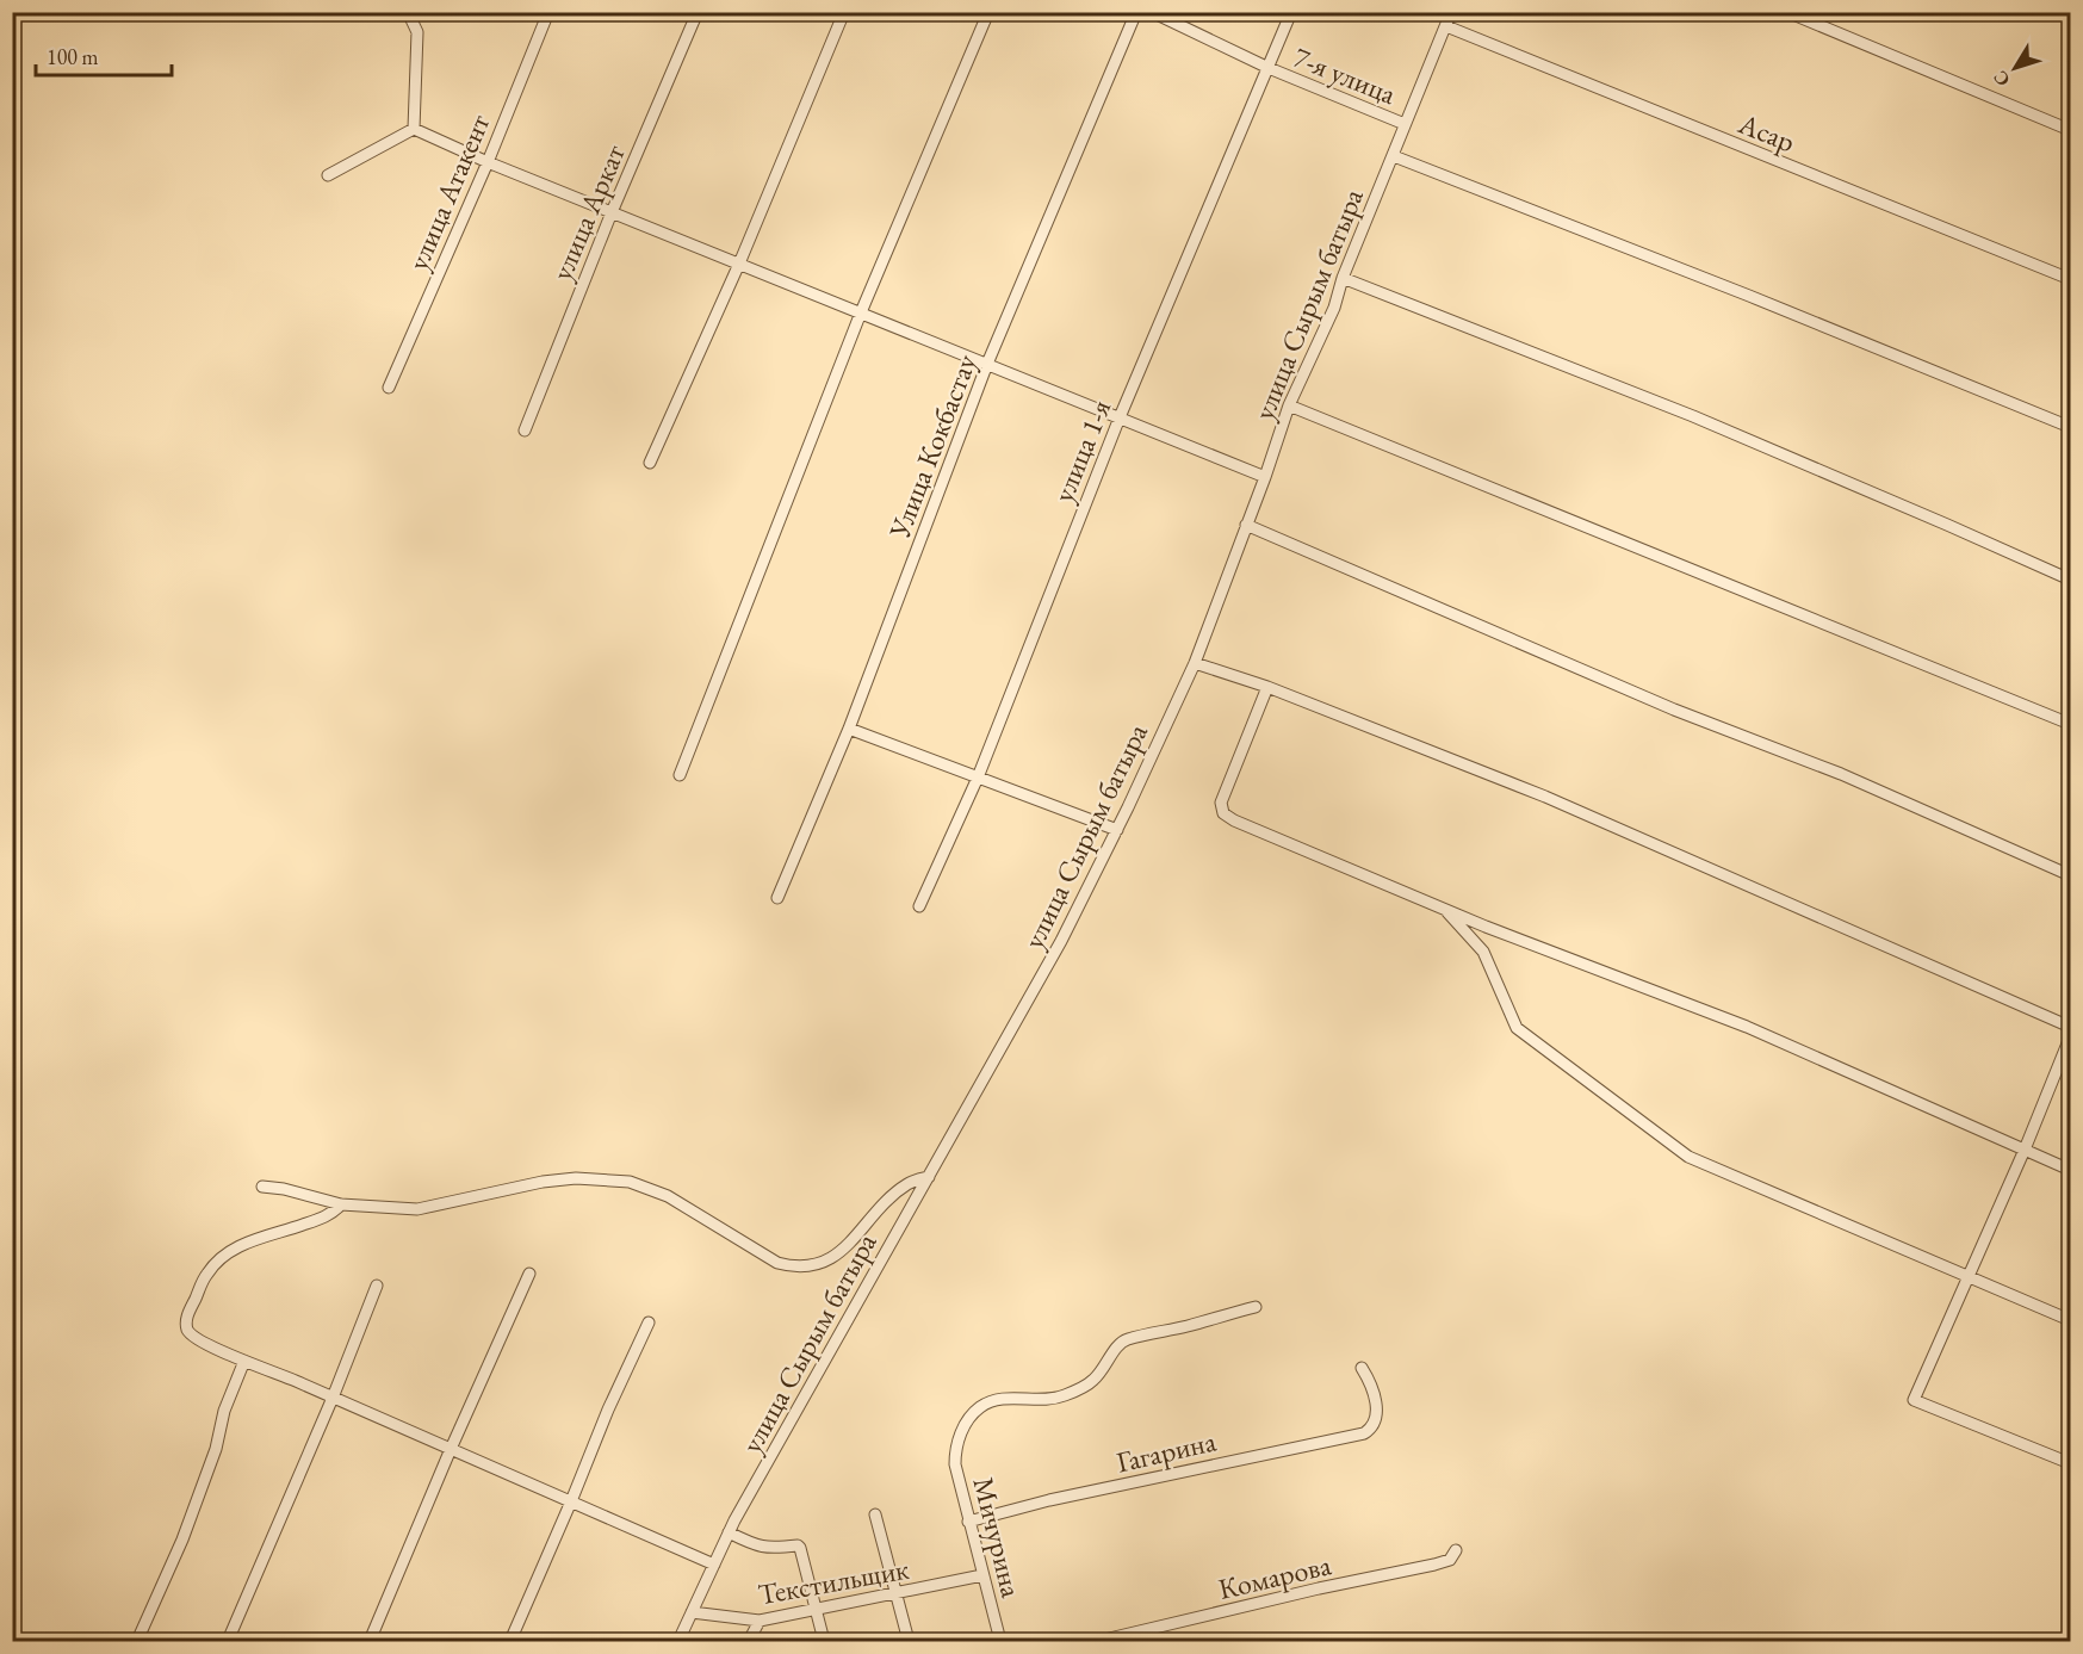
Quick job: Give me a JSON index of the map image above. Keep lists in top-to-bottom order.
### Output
{
  "streets": {
    "street": [
      "7-я улица",
      "Асар",
      "улица Атакент",
      "улица Аркат",
      "улица Сырым батыра",
      "Улица Кокбастау",
      "улица 1-я",
      "Гагарина",
      "Мичурина",
      "Комарова",
      "Текстильщик"
    ]
  },
  "crossings": [
    ["7-я улица", "улица Сырым батыра"],
    ["7-я улица", "улица 1-я"],
    ["Асар", "улица Сырым батыра"],
    ["улица Сырым батыра", "Текстильщик"],
    ["Гагарина", "Мичурина"],
    ["Мичурина", "Текстильщик"]
  ],
  "scale_bar": "100 m",
  "north": "bottom left"
}
